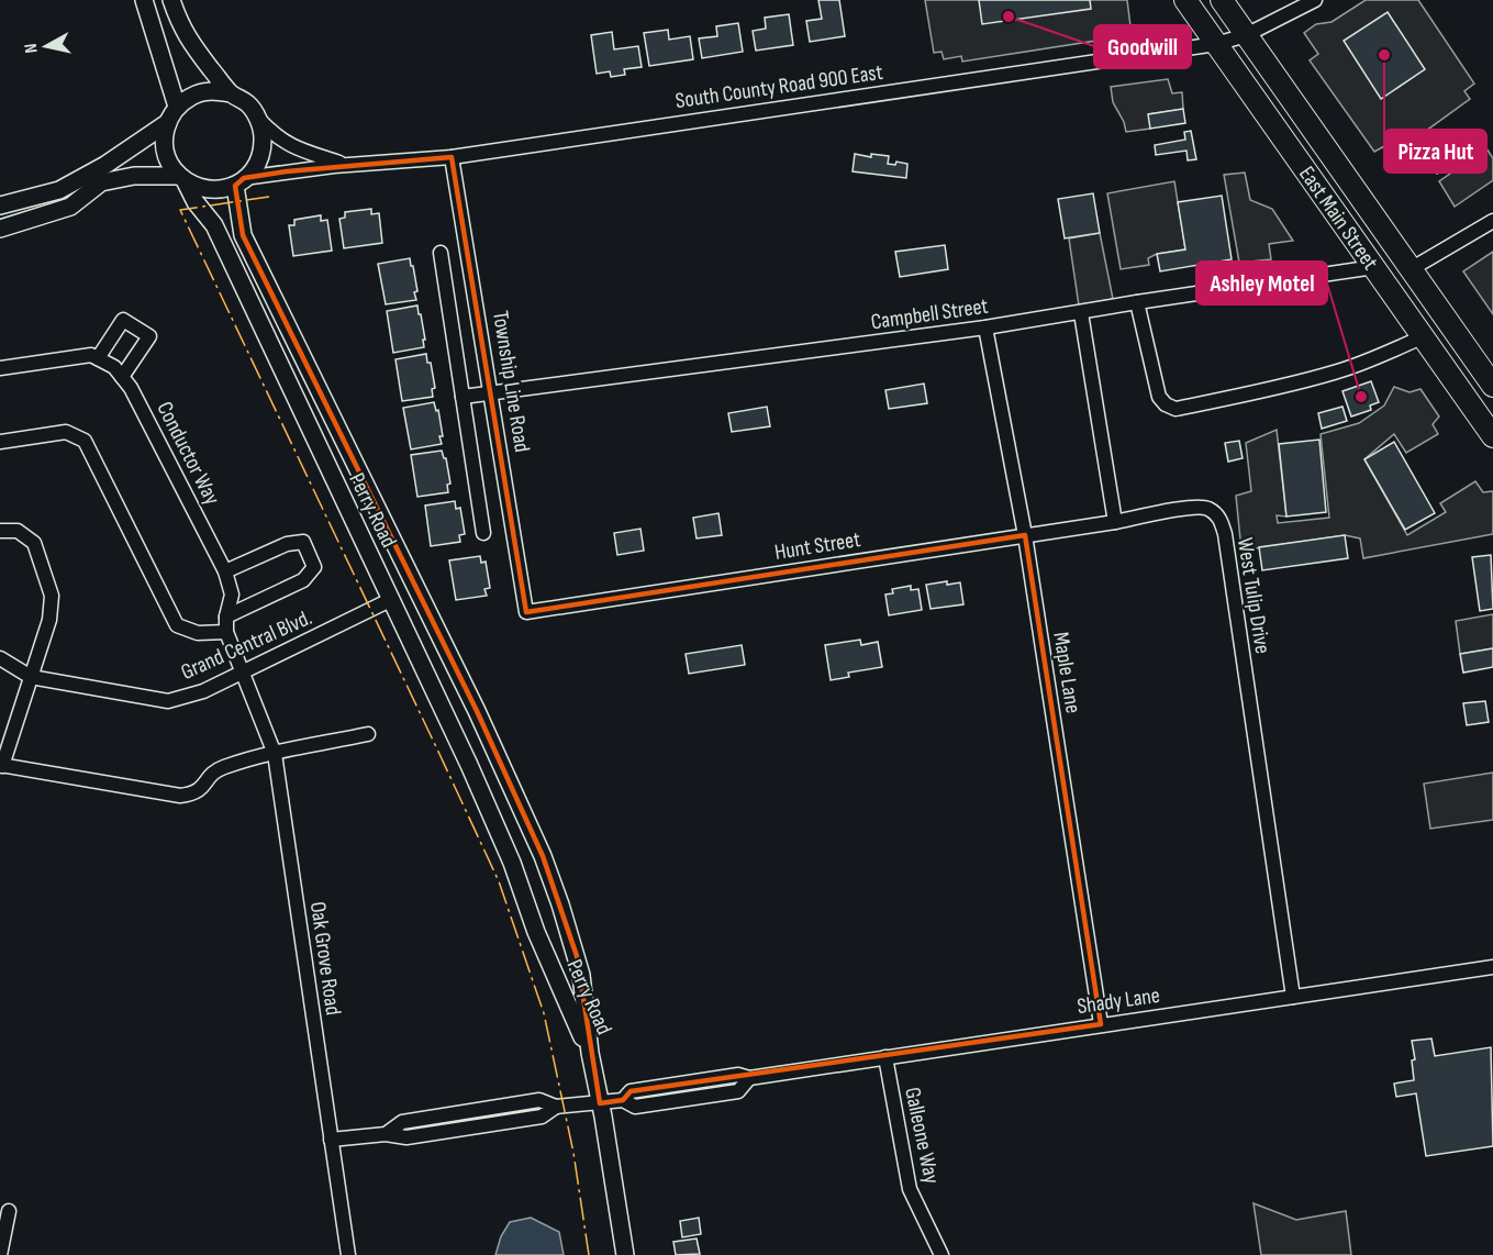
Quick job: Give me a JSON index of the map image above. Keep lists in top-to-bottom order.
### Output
{
  "streets": {
    "main road": ["East Main Street"],
    "street": [
      "South County Road 900 East",
      "Campbell Street",
      "Township Line Road",
      "Conductor Way",
      "Perry Road",
      "Hunt Street",
      "West Tulip Drive",
      "Grand Central Blvd.",
      "Maple Lane",
      "Oak Grove Road",
      "Shady Lane",
      "Galleone Way"
    ]
  },
  "crossings": [
    ["South County Road 900 East", "East Main Street"],
    ["South County Road 900 East", "Township Line Road"],
    ["South County Road 900 East", "Perry Road"],
    ["East Main Street", "Campbell Street"],
    ["Campbell Street", "Township Line Road"],
    ["Campbell Street", "Maple Lane"],
    ["Township Line Road", "Hunt Street"],
    ["Conductor Way", "Grand Central Blvd."],
    ["Conductor Way", "Oak Grove Road"],
    ["Perry Road", "Grand Central Blvd."],
    ["Hunt Street", "West Tulip Drive"],
    ["Hunt Street", "Maple Lane"],
    ["West Tulip Drive", "Shady Lane"],
    ["Grand Central Blvd.", "Oak Grove Road"],
    ["Maple Lane", "Shady Lane"],
    ["Shady Lane", "Galleone Way"]
  ],
  "places": ["Goodwill", "Pizza Hut", "Ashley Motel"],
  "north": "left"
}
